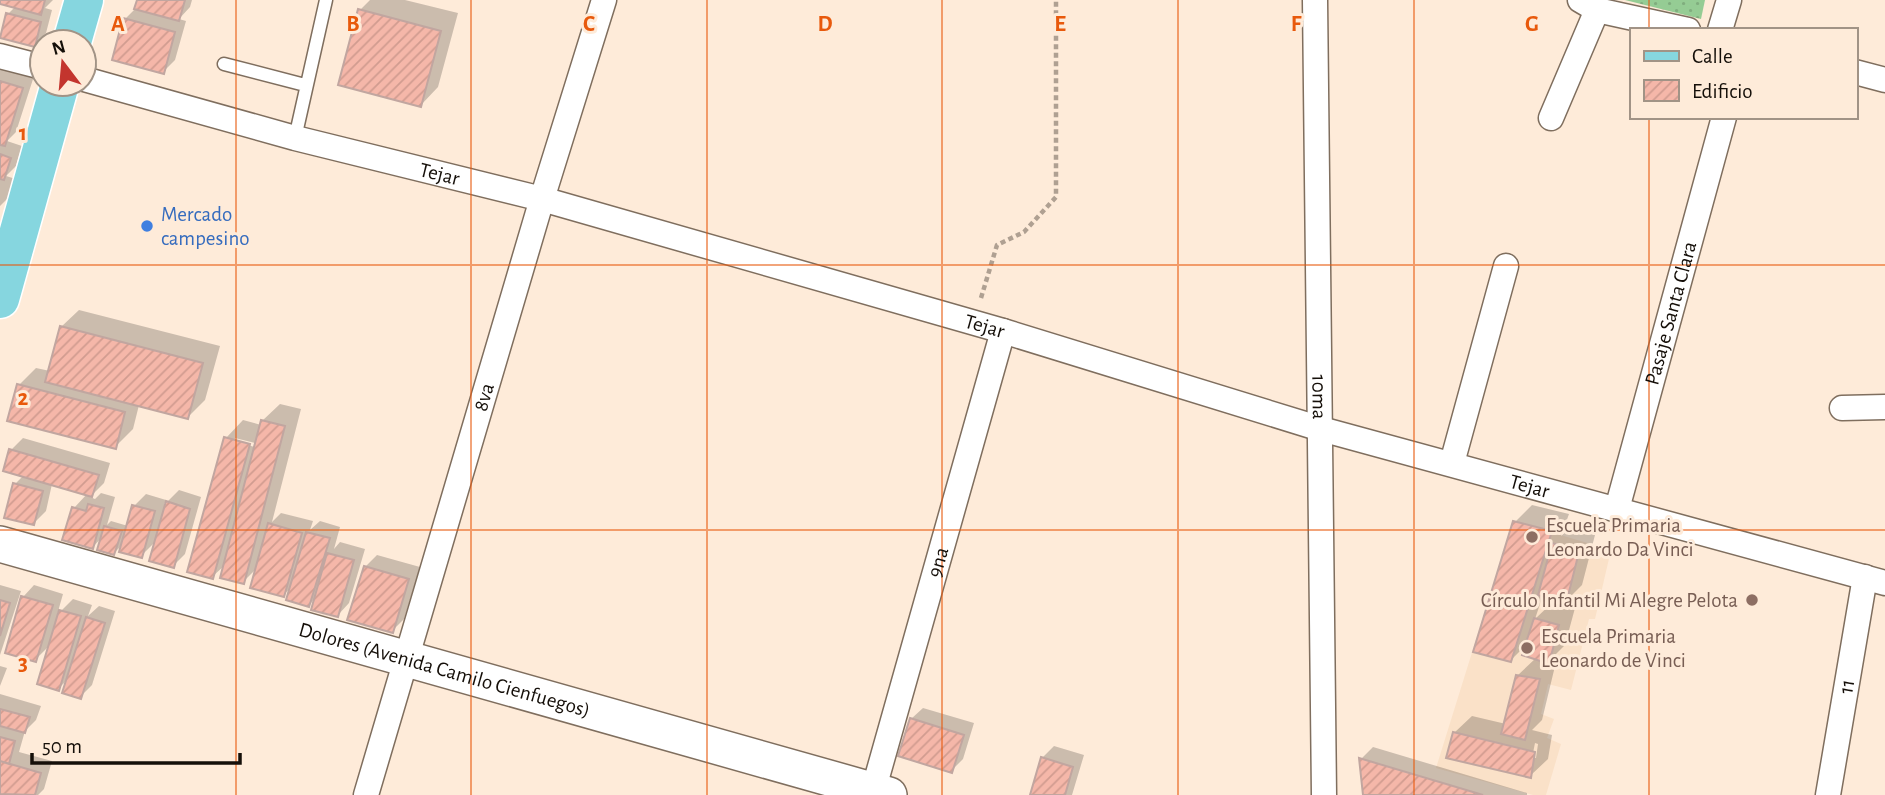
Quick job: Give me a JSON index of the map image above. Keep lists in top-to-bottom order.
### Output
{
  "streets": {
    "main road": ["Dolores (Avenida Camilo Cienfuegos)"],
    "street": [
      "Tejar",
      "Pasaje Santa Clara",
      "8va",
      "10ma",
      "9na",
      "11"
    ]
  },
  "crossings": [
    ["Tejar", "Pasaje Santa Clara"],
    ["Tejar", "8va"],
    ["Tejar", "10ma"],
    ["Tejar", "9na"],
    ["Tejar", "11"],
    ["8va", "Dolores (Avenida Camilo Cienfuegos)"],
    ["9na", "Dolores (Avenida Camilo Cienfuegos)"]
  ],
  "places": [
    "Mercado campesino",
    "Escuela Primaria Leonardo Da Vinci",
    "Círculo Infantil Mi Alegre Pelota",
    "Escuela Primaria Leonardo de Vinci"
  ],
  "legend": ["Calle", "Edificio"],
  "scale_bar": "50 m",
  "north": "top",
  "grid": {
    "columns": [
      "A",
      "B",
      "C",
      "D",
      "E",
      "F",
      "G"
    ],
    "rows": ["1", "2", "3"]
  }
}
